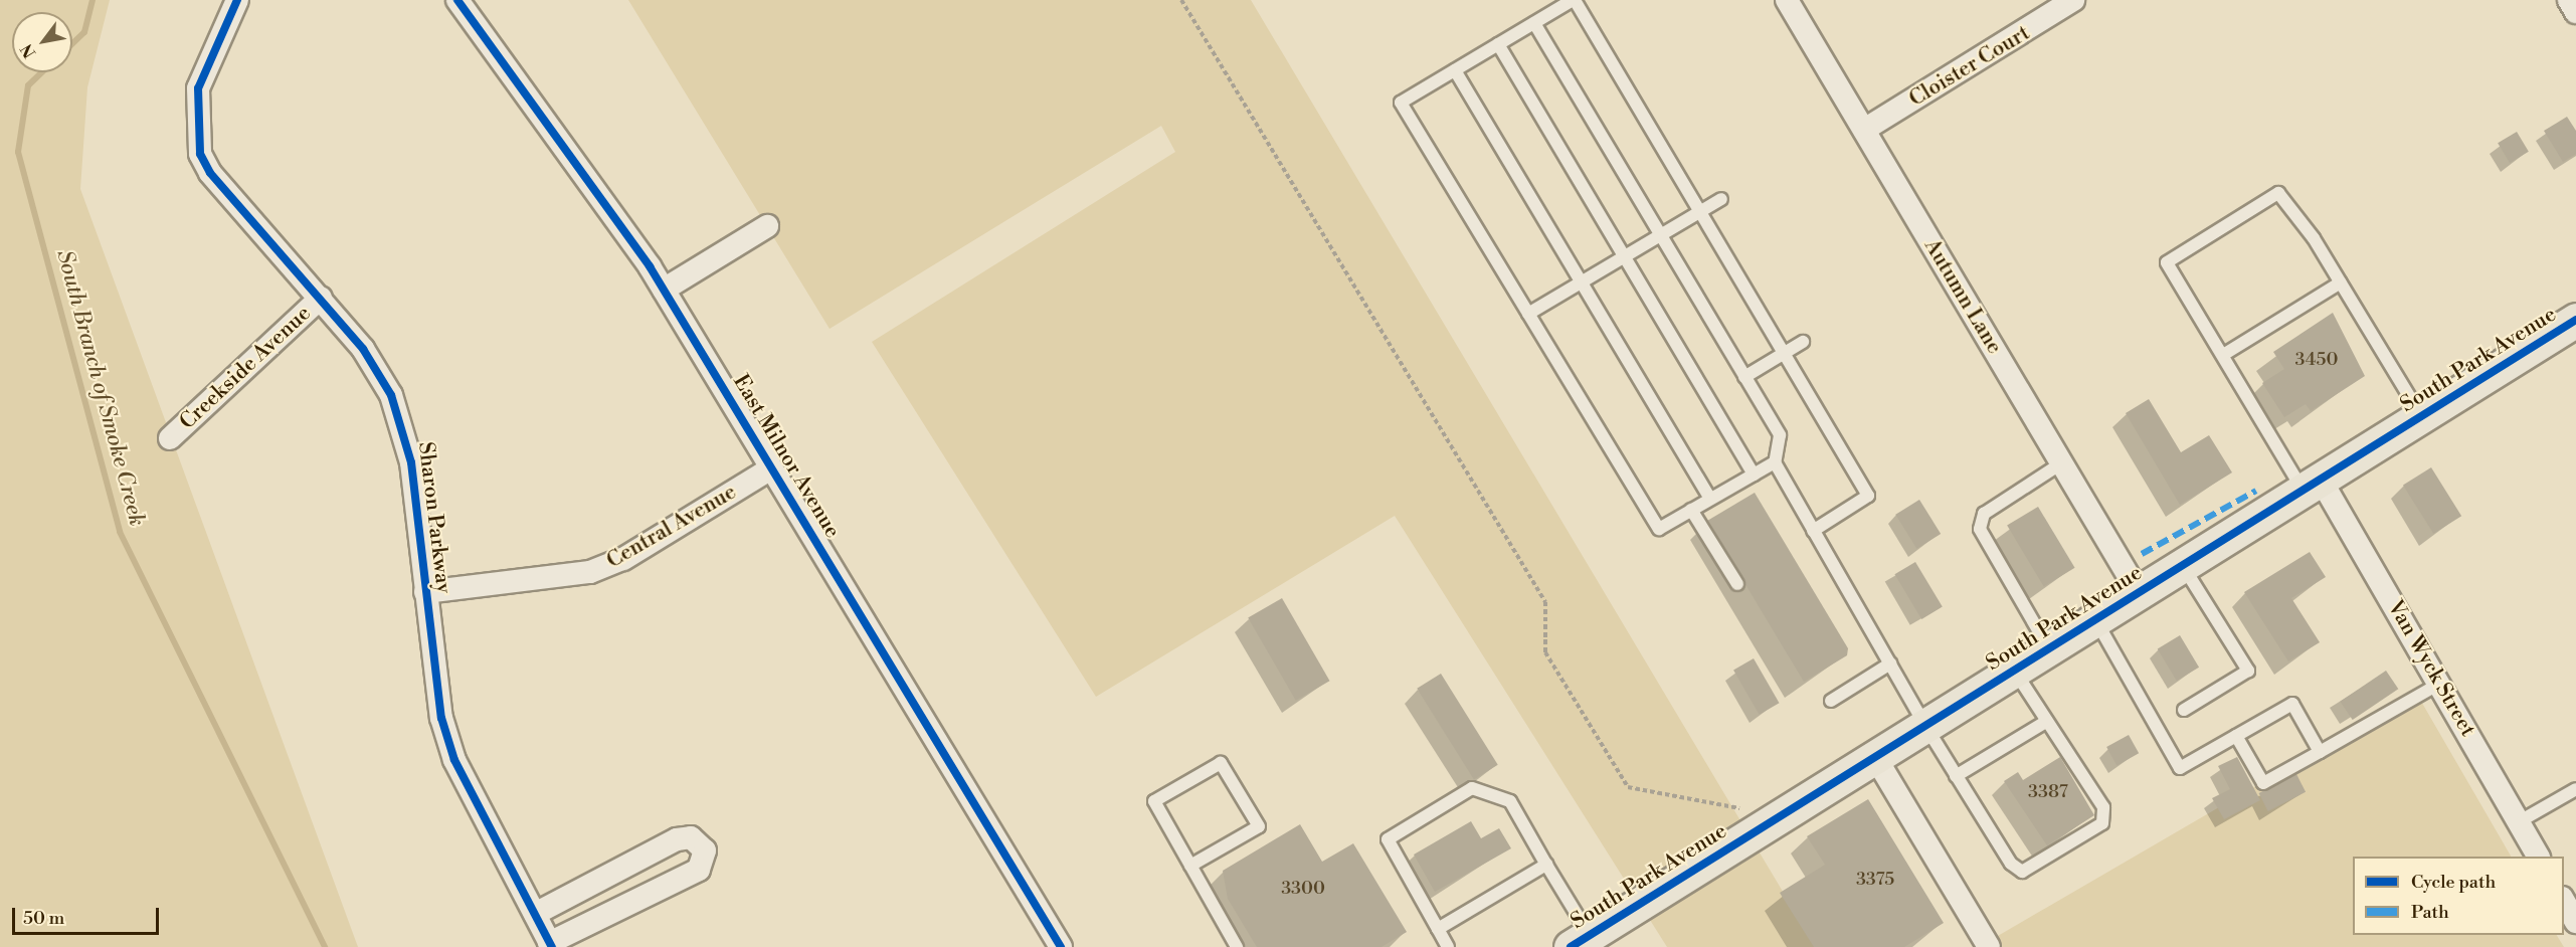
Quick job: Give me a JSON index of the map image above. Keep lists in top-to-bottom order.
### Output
{
  "streets": {
    "main road": ["South Park Avenue"],
    "street": [
      "Cloister Court",
      "Autumn Lane",
      "Creekside Avenue",
      "East Milnor Avenue",
      "Sharon Parkway",
      "Central Avenue",
      "Van Wyck Street"
    ]
  },
  "crossings": [
    ["Cloister Court", "Autumn Lane"],
    ["Autumn Lane", "South Park Avenue"],
    ["South Park Avenue", "Van Wyck Street"],
    ["Creekside Avenue", "Sharon Parkway"],
    ["East Milnor Avenue", "Central Avenue"],
    ["Sharon Parkway", "Central Avenue"]
  ],
  "water": ["South Branch of Smoke Creek"],
  "house_numbers": [
    "3450",
    "3387",
    "3375",
    "3300"
  ],
  "legend": ["Cycle path", "Path"],
  "scale_bar": "50 m",
  "north": "bottom left"
}
